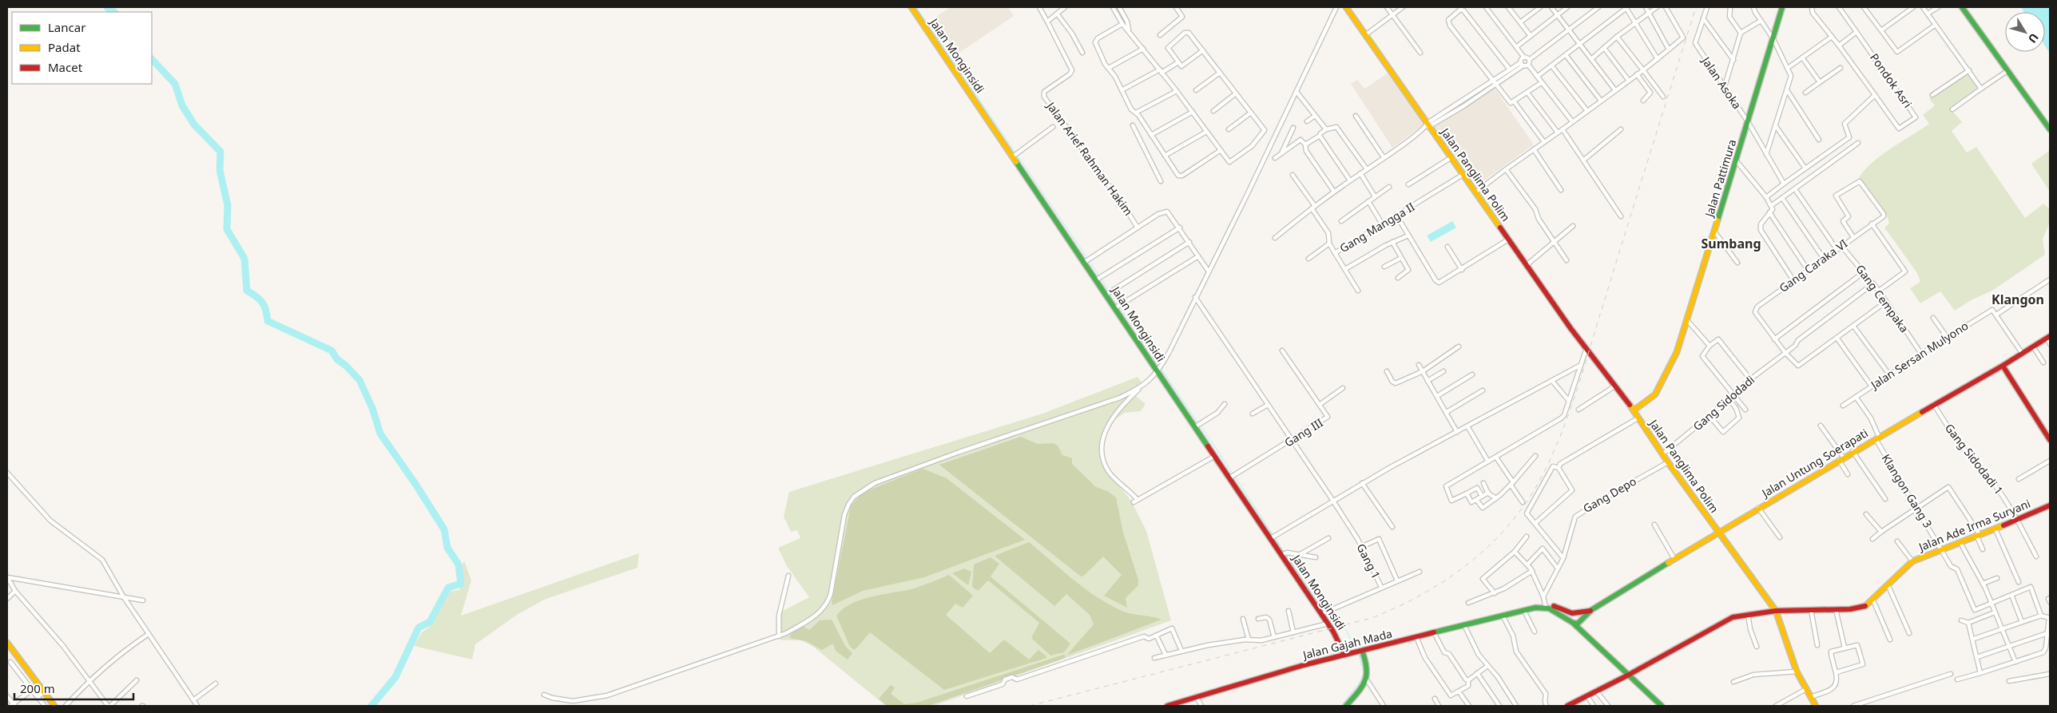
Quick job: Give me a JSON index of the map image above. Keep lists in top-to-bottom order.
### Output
{
  "streets": {
    "main road": [
      "Jalan Monginsidi",
      "Jalan Panglima Polim",
      "Jalan Pattimura",
      "Jalan Untung Soerapati",
      "Jalan Ade Irma Suryani",
      "Jalan Gajah Mada"
    ],
    "street": [
      "Pondok Asri",
      "Jalan Asoka",
      "Jalan Arief Rahman Hakim",
      "Gang Mangga II",
      "Gang Caraka VI",
      "Gang Cempaka",
      "Jalan Sersan Mulyono",
      "Gang Sidodadi",
      "Gang III",
      "Gang Sidodadi 1",
      "Klangon Gang 3",
      "Gang Depo",
      "Gang 1"
    ]
  },
  "crossings": [
    ["Jalan Monginsidi", "Jalan Arief Rahman Hakim"],
    ["Jalan Monginsidi", "Gang III"],
    ["Jalan Monginsidi", "Gang 1"],
    ["Jalan Monginsidi", "Jalan Gajah Mada"],
    ["Pondok Asri", "Jalan Asoka"],
    ["Jalan Asoka", "Jalan Pattimura"],
    ["Jalan Panglima Polim", "Jalan Pattimura"],
    ["Jalan Panglima Polim", "Gang Mangga II"],
    ["Jalan Panglima Polim", "Gang Sidodadi"],
    ["Jalan Panglima Polim", "Jalan Untung Soerapati"],
    ["Jalan Panglima Polim", "Gang Depo"],
    ["Jalan Panglima Polim", "Jalan Ade Irma Suryani"],
    ["Gang Caraka VI", "Gang Cempaka"],
    ["Gang Caraka VI", "Gang Sidodadi"],
    ["Gang Cempaka", "Jalan Sersan Mulyono"],
    ["Gang Cempaka", "Gang Sidodadi"],
    ["Jalan Sersan Mulyono", "Klangon Gang 3"],
    ["Gang III", "Gang 1"],
    ["Gang Sidodadi 1", "Jalan Untung Soerapati"],
    ["Gang Sidodadi 1", "Jalan Ade Irma Suryani"],
    ["Jalan Untung Soerapati", "Klangon Gang 3"],
    ["Klangon Gang 3", "Jalan Ade Irma Suryani"],
    ["Jalan Ade Irma Suryani", "Jalan Gajah Mada"]
  ],
  "districts": ["Sumbang", "Klangon"],
  "legend": ["Lancar", "Padat", "Macet"],
  "scale_bar": "200 m",
  "north": "bottom right"
}
